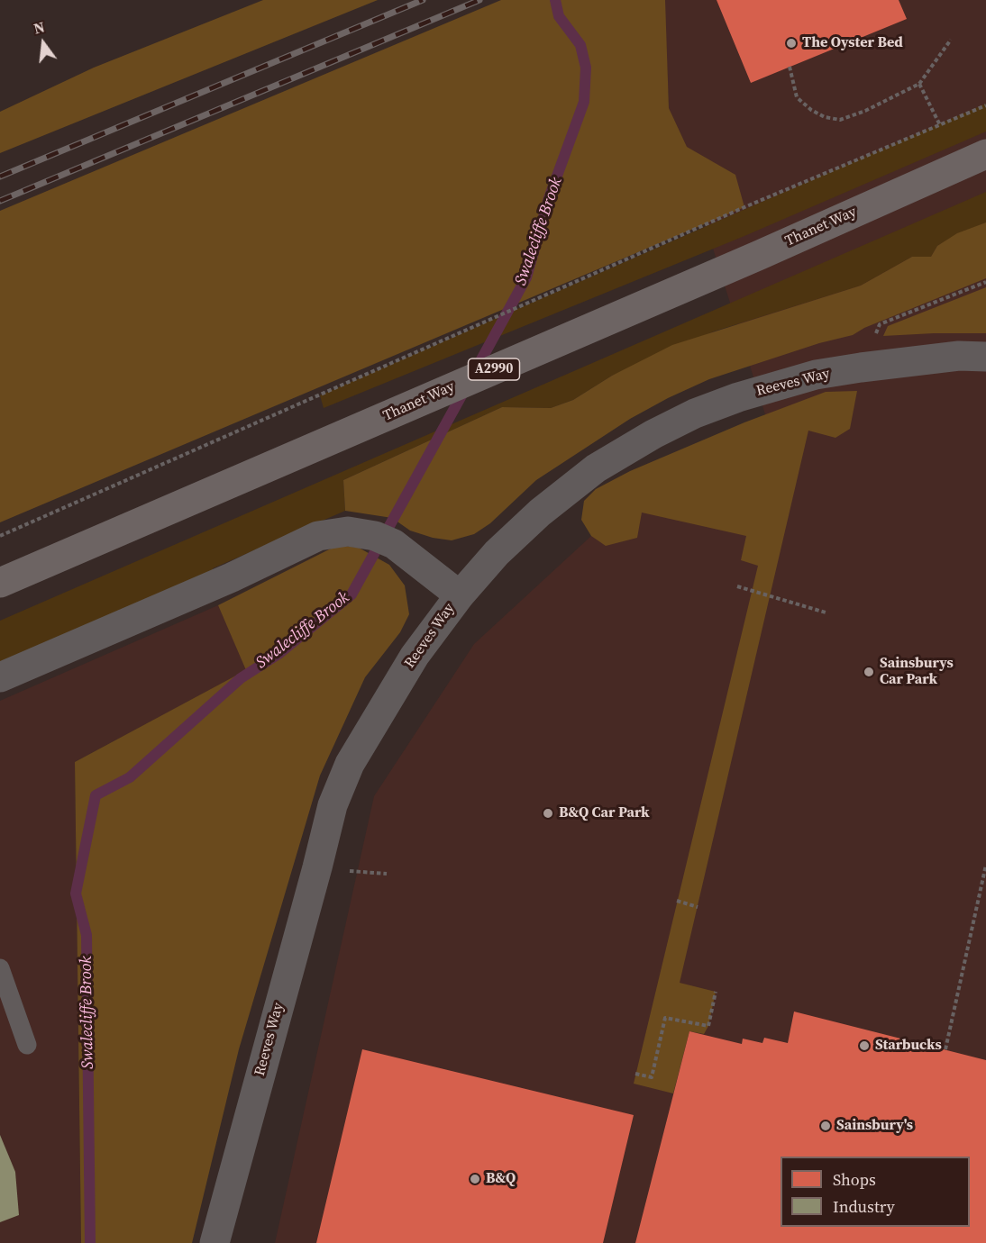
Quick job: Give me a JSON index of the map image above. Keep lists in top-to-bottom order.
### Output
{
  "streets": {
    "main road": ["Thanet Way", "A2990"],
    "street": ["Reeves Way"]
  },
  "water": ["Swalecliffe Brook"],
  "places": [
    "The Oyster Bed",
    "Sainsburys Car Park",
    "B&Q Car Park",
    "Starbucks",
    "Sainsbury's",
    "B&Q"
  ],
  "legend": ["Shops", "Industry"],
  "north": "top"
}
